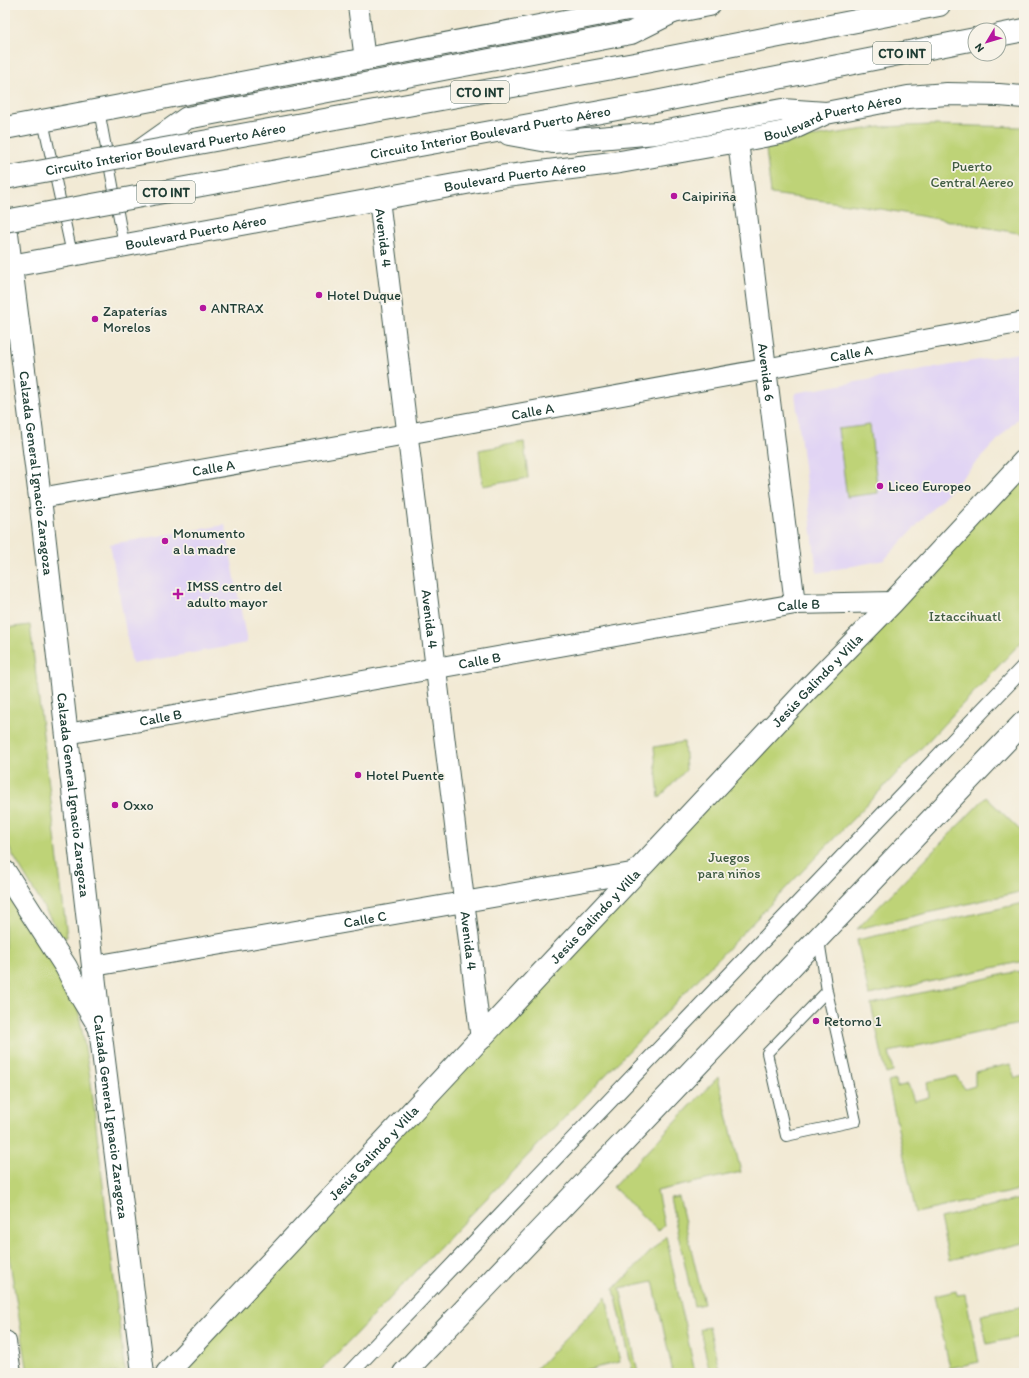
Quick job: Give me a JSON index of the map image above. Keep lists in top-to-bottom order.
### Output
{
  "streets": {
    "main road": [
      "CTO INT",
      "Boulevard Puerto Aéreo",
      "Circuito Interior Boulevard Puerto Aéreo",
      "Calzada General Ignacio Zaragoza",
      "Jesús Galindo y Villa"
    ],
    "street": [
      "Avenida 4",
      "Calle A",
      "Avenida 6",
      "Calle B",
      "Calle C"
    ]
  },
  "crossings": [
    ["Boulevard Puerto Aéreo", "Avenida 4"],
    ["Boulevard Puerto Aéreo", "Avenida 6"],
    ["Boulevard Puerto Aéreo", "Calzada General Ignacio Zaragoza"],
    ["Avenida 4", "Calle A"],
    ["Avenida 4", "Calle B"],
    ["Avenida 4", "Jesús Galindo y Villa"],
    ["Avenida 4", "Calle C"],
    ["Calle A", "Avenida 6"],
    ["Calle A", "Calzada General Ignacio Zaragoza"],
    ["Avenida 6", "Calle B"],
    ["Calzada General Ignacio Zaragoza", "Calle B"],
    ["Calzada General Ignacio Zaragoza", "Calle C"],
    ["Calle B", "Jesús Galindo y Villa"],
    ["Jesús Galindo y Villa", "Calle C"]
  ],
  "parks": ["Puerto Central Aereo", "Iztaccihuatl", "Juegos para niños"],
  "places": {
    "other": [
      "Caipiriña",
      "Hotel Duque",
      "ANTRAX",
      "Zapaterías Morelos",
      "Liceo Europeo",
      "Monumento a la madre",
      "Hotel Puente",
      "Oxxo",
      "Retorno 1"
    ],
    "health": ["IMSS centro del adulto mayor"]
  },
  "north": "bottom left"
}
